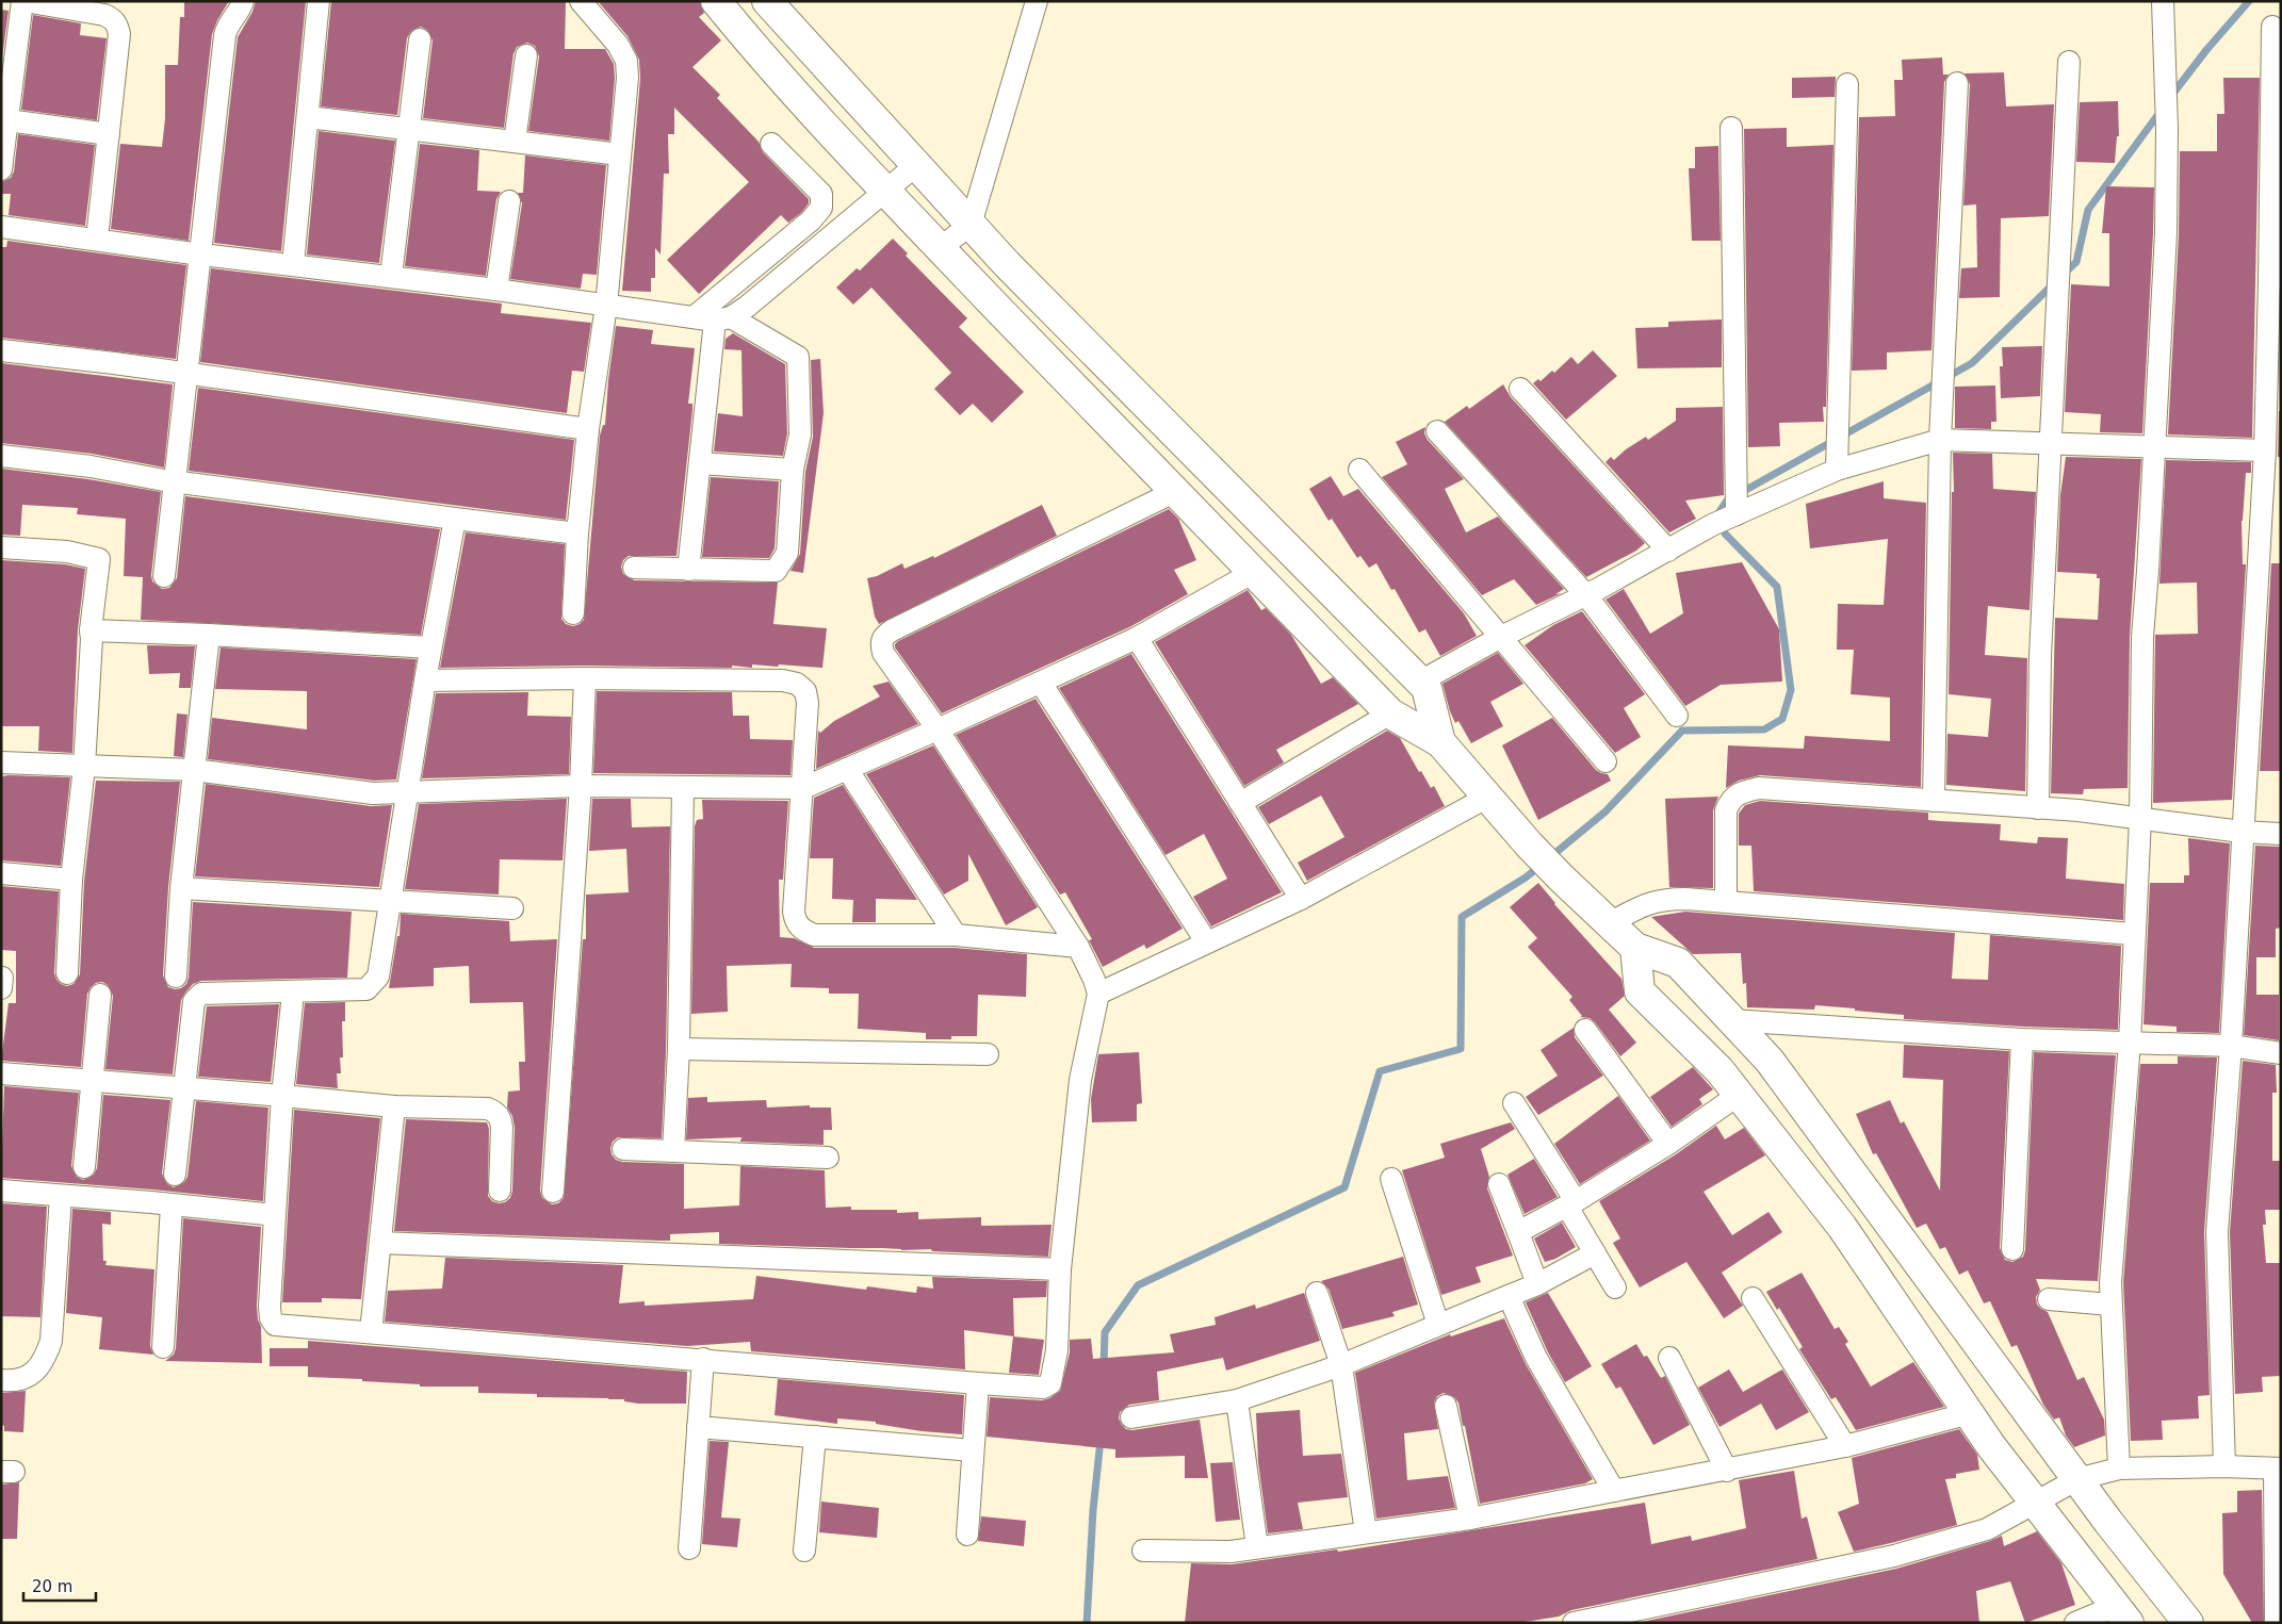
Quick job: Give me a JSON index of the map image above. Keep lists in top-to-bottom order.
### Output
{
  "scale_bar": "20 m"
}
